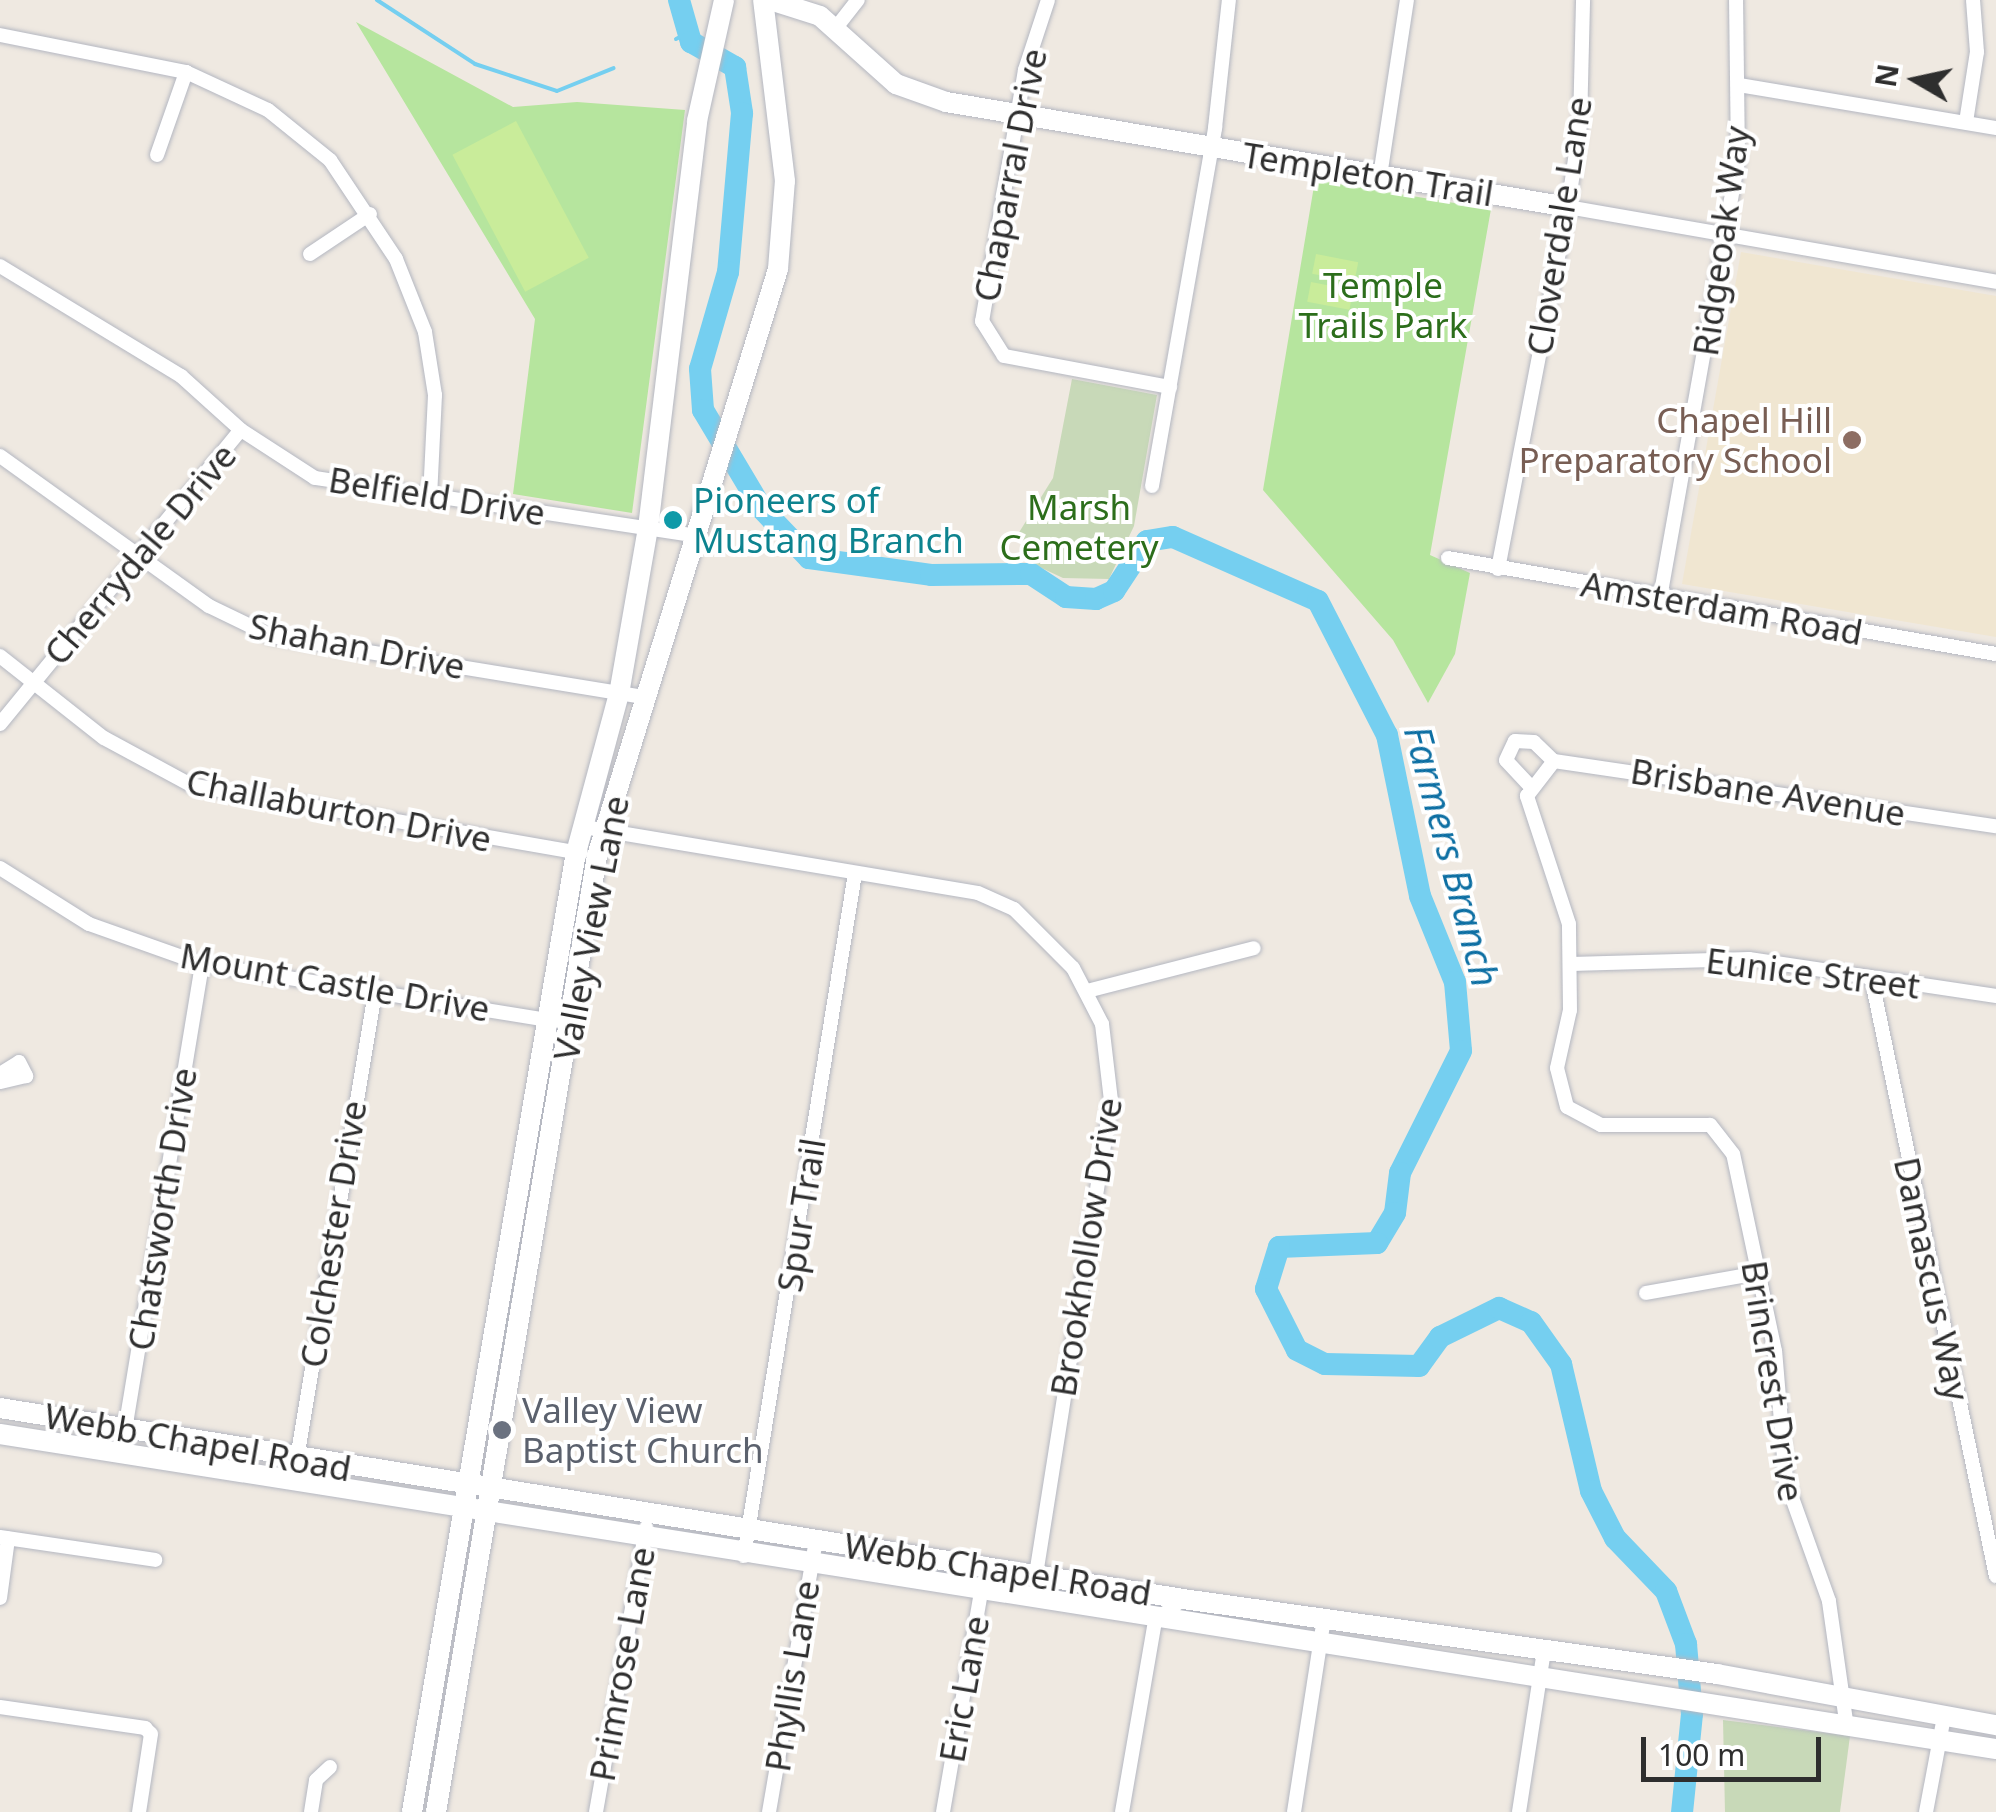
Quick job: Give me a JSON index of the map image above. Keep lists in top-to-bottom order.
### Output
{
  "streets": {
    "main road": ["Templeton Trail", "Valley View Lane", "Webb Chapel Road"],
    "street": [
      "Chaparral Drive",
      "Cloverdale Lane",
      "Ridgeoak Way",
      "Belfield Drive",
      "Cherrydale Drive",
      "Amsterdam Road",
      "Shahan Drive",
      "Brisbane Avenue",
      "Challaburton Drive",
      "Eunice Street",
      "Mount Castle Drive",
      "Chatsworth Drive",
      "Spur Trail",
      "Colchester Drive",
      "Brookhollow Drive",
      "Damascus Way",
      "Brincrest Drive",
      "Primrose Lane",
      "Phyllis Lane",
      "Eric Lane"
    ]
  },
  "crossings": [
    ["Templeton Trail", "Chaparral Drive"],
    ["Templeton Trail", "Cloverdale Lane"],
    ["Templeton Trail", "Ridgeoak Way"],
    ["Templeton Trail", "Valley View Lane"],
    ["Cloverdale Lane", "Amsterdam Road"],
    ["Ridgeoak Way", "Amsterdam Road"],
    ["Belfield Drive", "Cherrydale Drive"],
    ["Belfield Drive", "Valley View Lane"],
    ["Cherrydale Drive", "Shahan Drive"],
    ["Cherrydale Drive", "Challaburton Drive"],
    ["Shahan Drive", "Valley View Lane"],
    ["Brisbane Avenue", "Brincrest Drive"],
    ["Challaburton Drive", "Valley View Lane"],
    ["Valley View Lane", "Mount Castle Drive"],
    ["Valley View Lane", "Brookhollow Drive"],
    ["Valley View Lane", "Webb Chapel Road"],
    ["Eunice Street", "Damascus Way"],
    ["Eunice Street", "Brincrest Drive"],
    ["Mount Castle Drive", "Chatsworth Drive"],
    ["Mount Castle Drive", "Colchester Drive"],
    ["Chatsworth Drive", "Webb Chapel Road"],
    ["Spur Trail", "Brookhollow Drive"],
    ["Spur Trail", "Webb Chapel Road"],
    ["Colchester Drive", "Webb Chapel Road"],
    ["Brookhollow Drive", "Webb Chapel Road"],
    ["Brincrest Drive", "Webb Chapel Road"],
    ["Webb Chapel Road", "Primrose Lane"],
    ["Webb Chapel Road", "Phyllis Lane"],
    ["Webb Chapel Road", "Eric Lane"]
  ],
  "water": ["Farmers Branch"],
  "parks": ["Temple Trails Park", "Marsh Cemetery"],
  "places": ["Chapel Hill Preparatory School", "Pioneers of Mustang Branch", "Valley View Baptist Church"],
  "scale_bar": "100 m",
  "north": "left"
}
